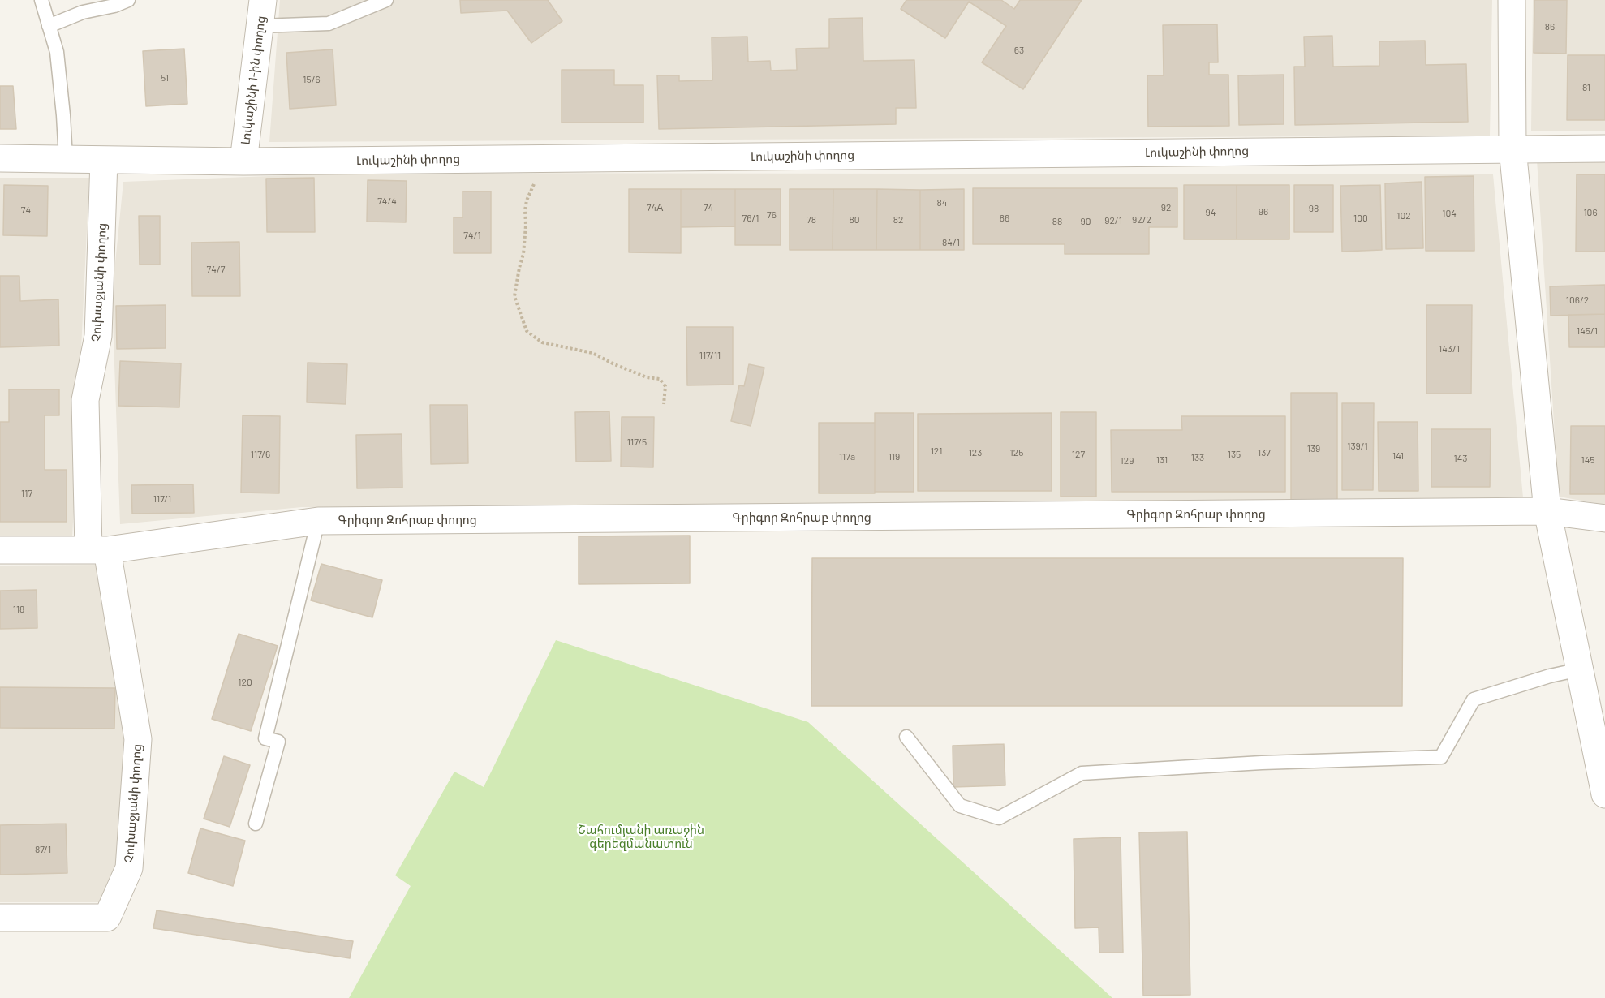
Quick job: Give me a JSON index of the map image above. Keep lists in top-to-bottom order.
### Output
{
  "streets": {
    "street": [
      "Լուկաշինի 1-ին փողոց",
      "Լուկաշինի փողոց",
      "Չուխաջյանի փողոց",
      "Գրիգոր Զոհրաբ փողոց"
    ]
  },
  "crossings": [
    ["Լուկաշինի 1-ին փողոց", "Լուկաշինի փողոց"],
    ["Լուկաշինի փողոց", "Չուխաջյանի փողոց"],
    ["Չուխաջյանի փողոց", "Գրիգոր Զոհրաբ փողոց"]
  ],
  "parks": ["Շահումյանի առաջին գերեզմանատուն"],
  "house_numbers": [
    "86",
    "63",
    "51",
    "15/6",
    "81",
    "74/4",
    "84",
    "74А",
    "74",
    "92",
    "98",
    "74",
    "96",
    "94",
    "106",
    "104",
    "76",
    "102",
    "76/1",
    "86",
    "100",
    "78",
    "80",
    "82",
    "92/2",
    "92/1",
    "88",
    "90",
    "74/1",
    "84/1",
    "74/7",
    "106/2",
    "145/1",
    "143/1",
    "117/11",
    "117/5",
    "139/1",
    "139",
    "121",
    "123",
    "125",
    "137",
    "117/6",
    "127",
    "135",
    "141",
    "117a",
    "119",
    "133",
    "143",
    "131",
    "145",
    "129",
    "117",
    "117/1",
    "118",
    "120",
    "87/1"
  ]
}
